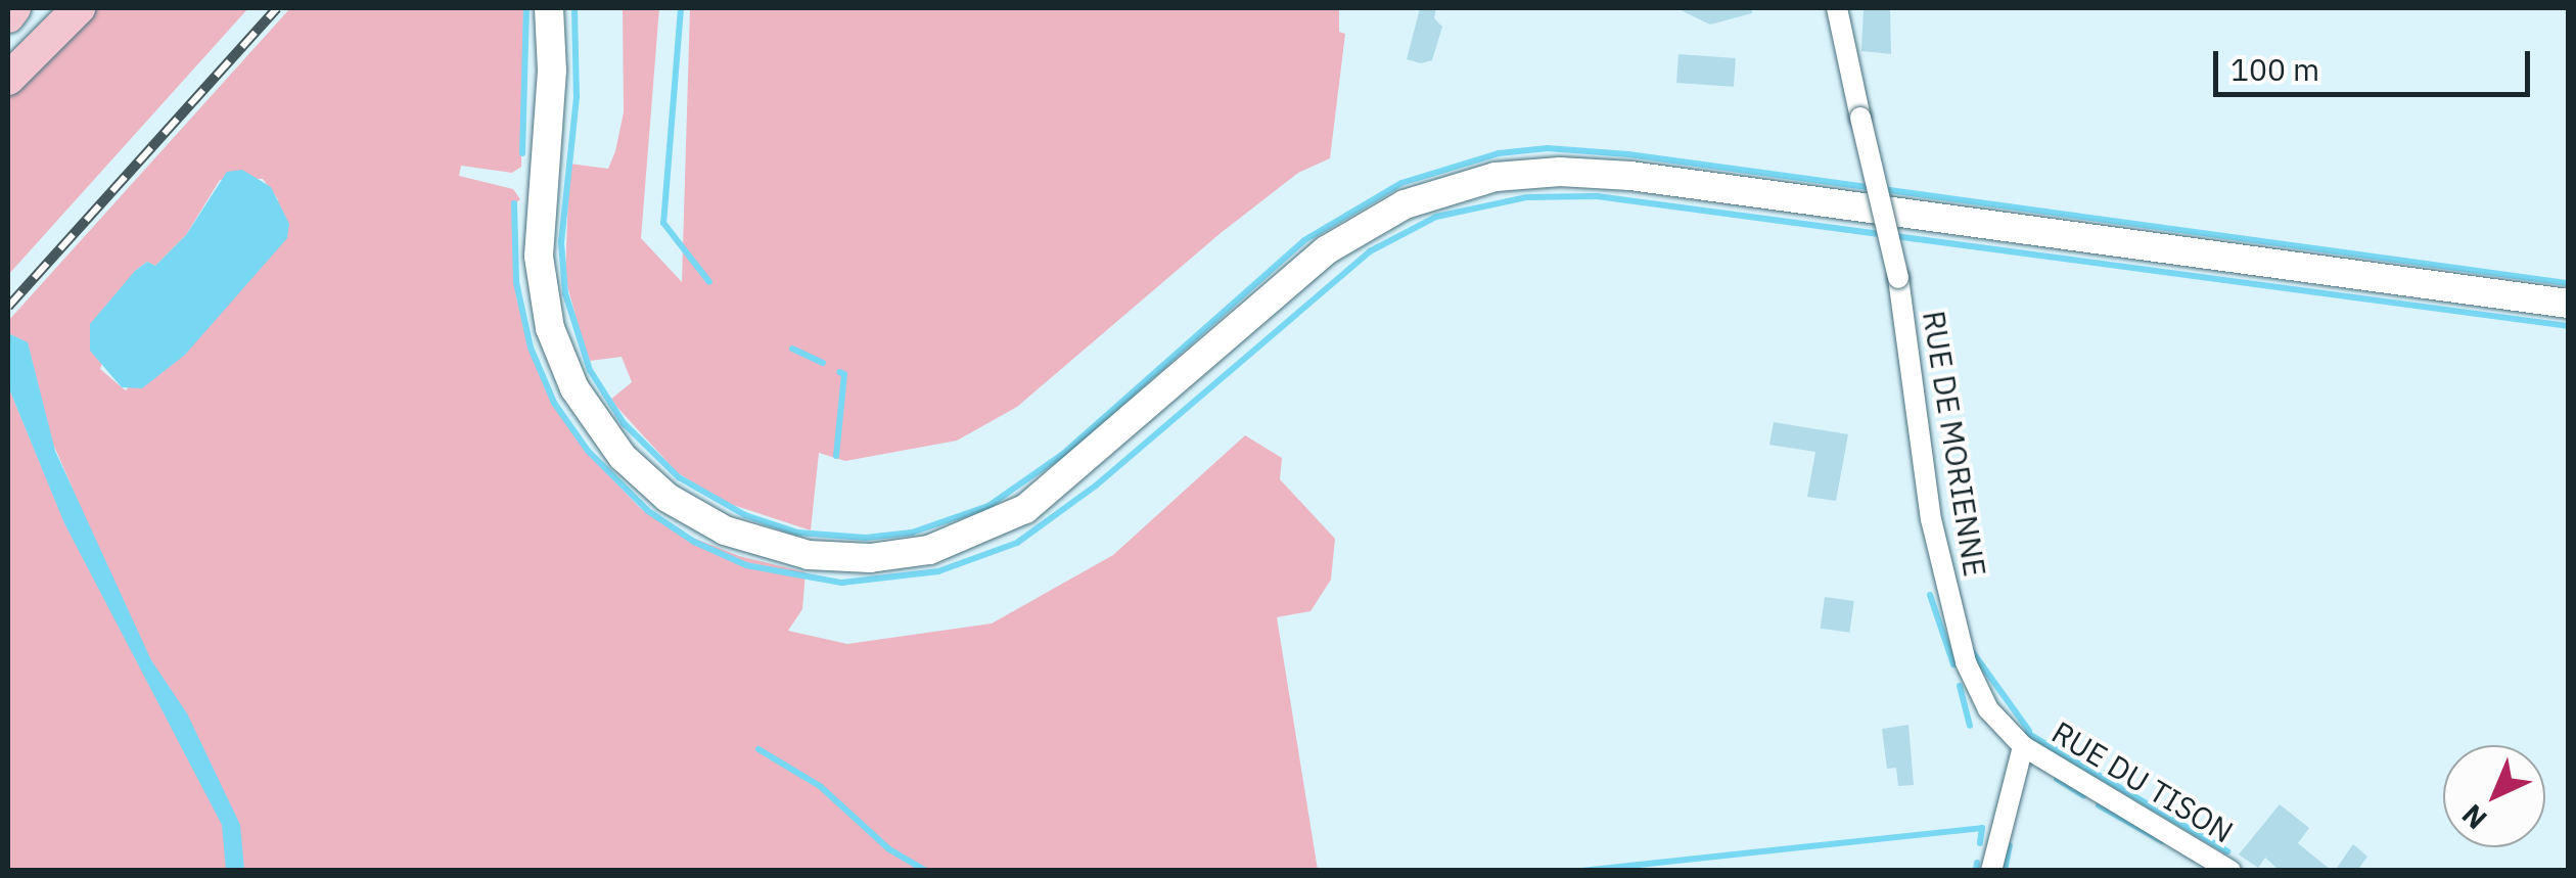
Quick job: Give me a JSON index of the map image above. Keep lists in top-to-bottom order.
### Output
{
  "streets": {
    "street": ["RUE DE MORIENNE", "RUE DU TISON"]
  },
  "crossings": [
    ["RUE DE MORIENNE", "RUE DU TISON"]
  ],
  "scale_bar": "100 m",
  "north": "bottom left"
}
